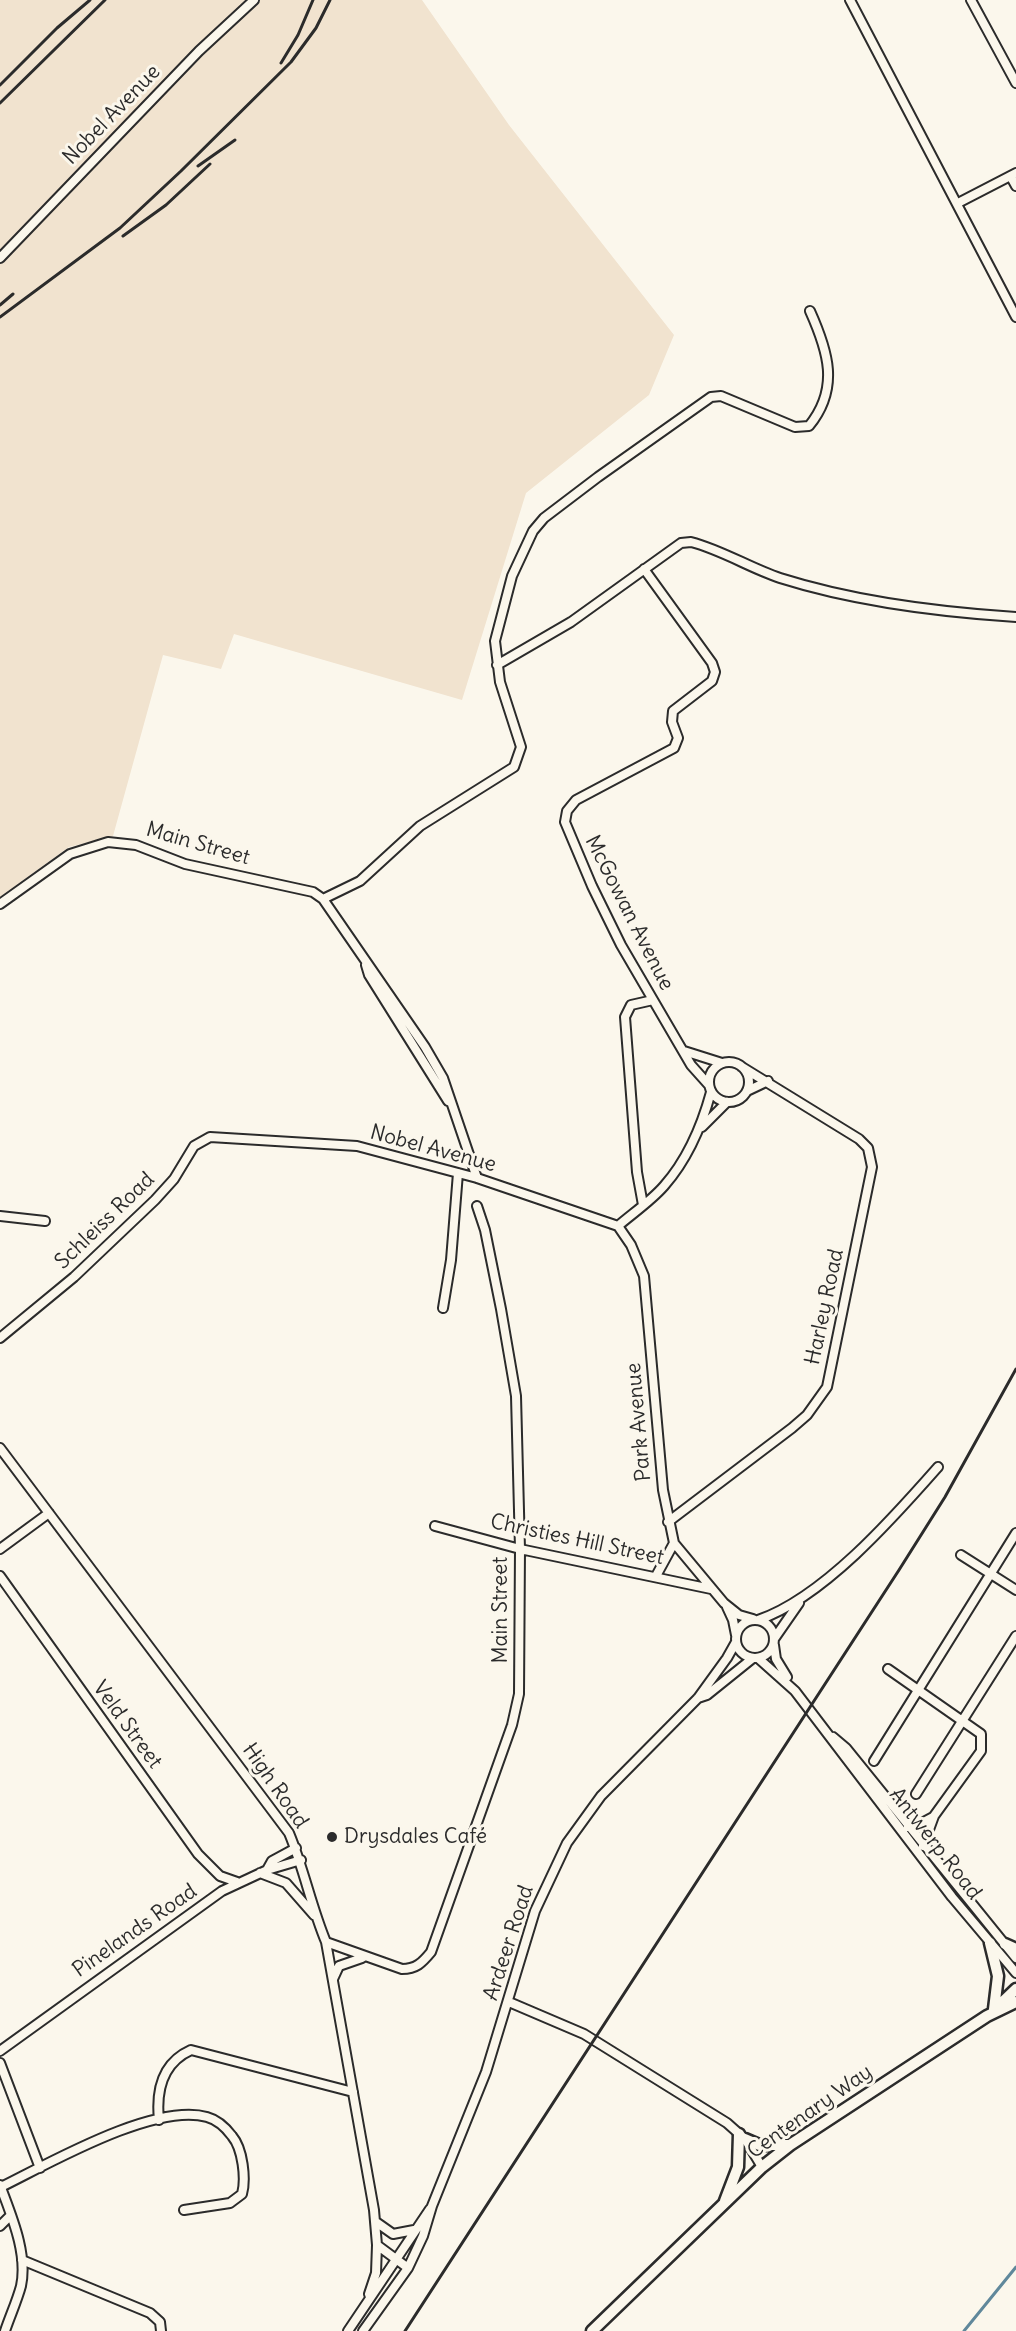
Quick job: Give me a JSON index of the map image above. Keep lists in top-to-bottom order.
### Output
{
  "streets": {
    "main road": ["Centenary Way"],
    "street": [
      "Nobel Avenue",
      "Main Street",
      "McGowan Avenue",
      "Schleiss Road",
      "Harley Road",
      "Park Avenue",
      "Christies Hill Street",
      "Veld Street",
      "High Road",
      "Antwerp Road",
      "Pinelands Road",
      "Ardeer Road"
    ]
  },
  "crossings": [
    ["Nobel Avenue", "Schleiss Road"],
    ["Nobel Avenue", "Park Avenue"],
    ["Main Street", "Christies Hill Street"],
    ["Main Street", "High Road"],
    ["McGowan Avenue", "Harley Road"],
    ["Harley Road", "Park Avenue"],
    ["Park Avenue", "Christies Hill Street"],
    ["Park Avenue", "Antwerp Road"],
    ["Park Avenue", "Ardeer Road"],
    ["Veld Street", "Pinelands Road"],
    ["High Road", "Pinelands Road"],
    ["High Road", "Ardeer Road"],
    ["Antwerp Road", "Ardeer Road"]
  ],
  "places": ["Drysdales Café"]
}
